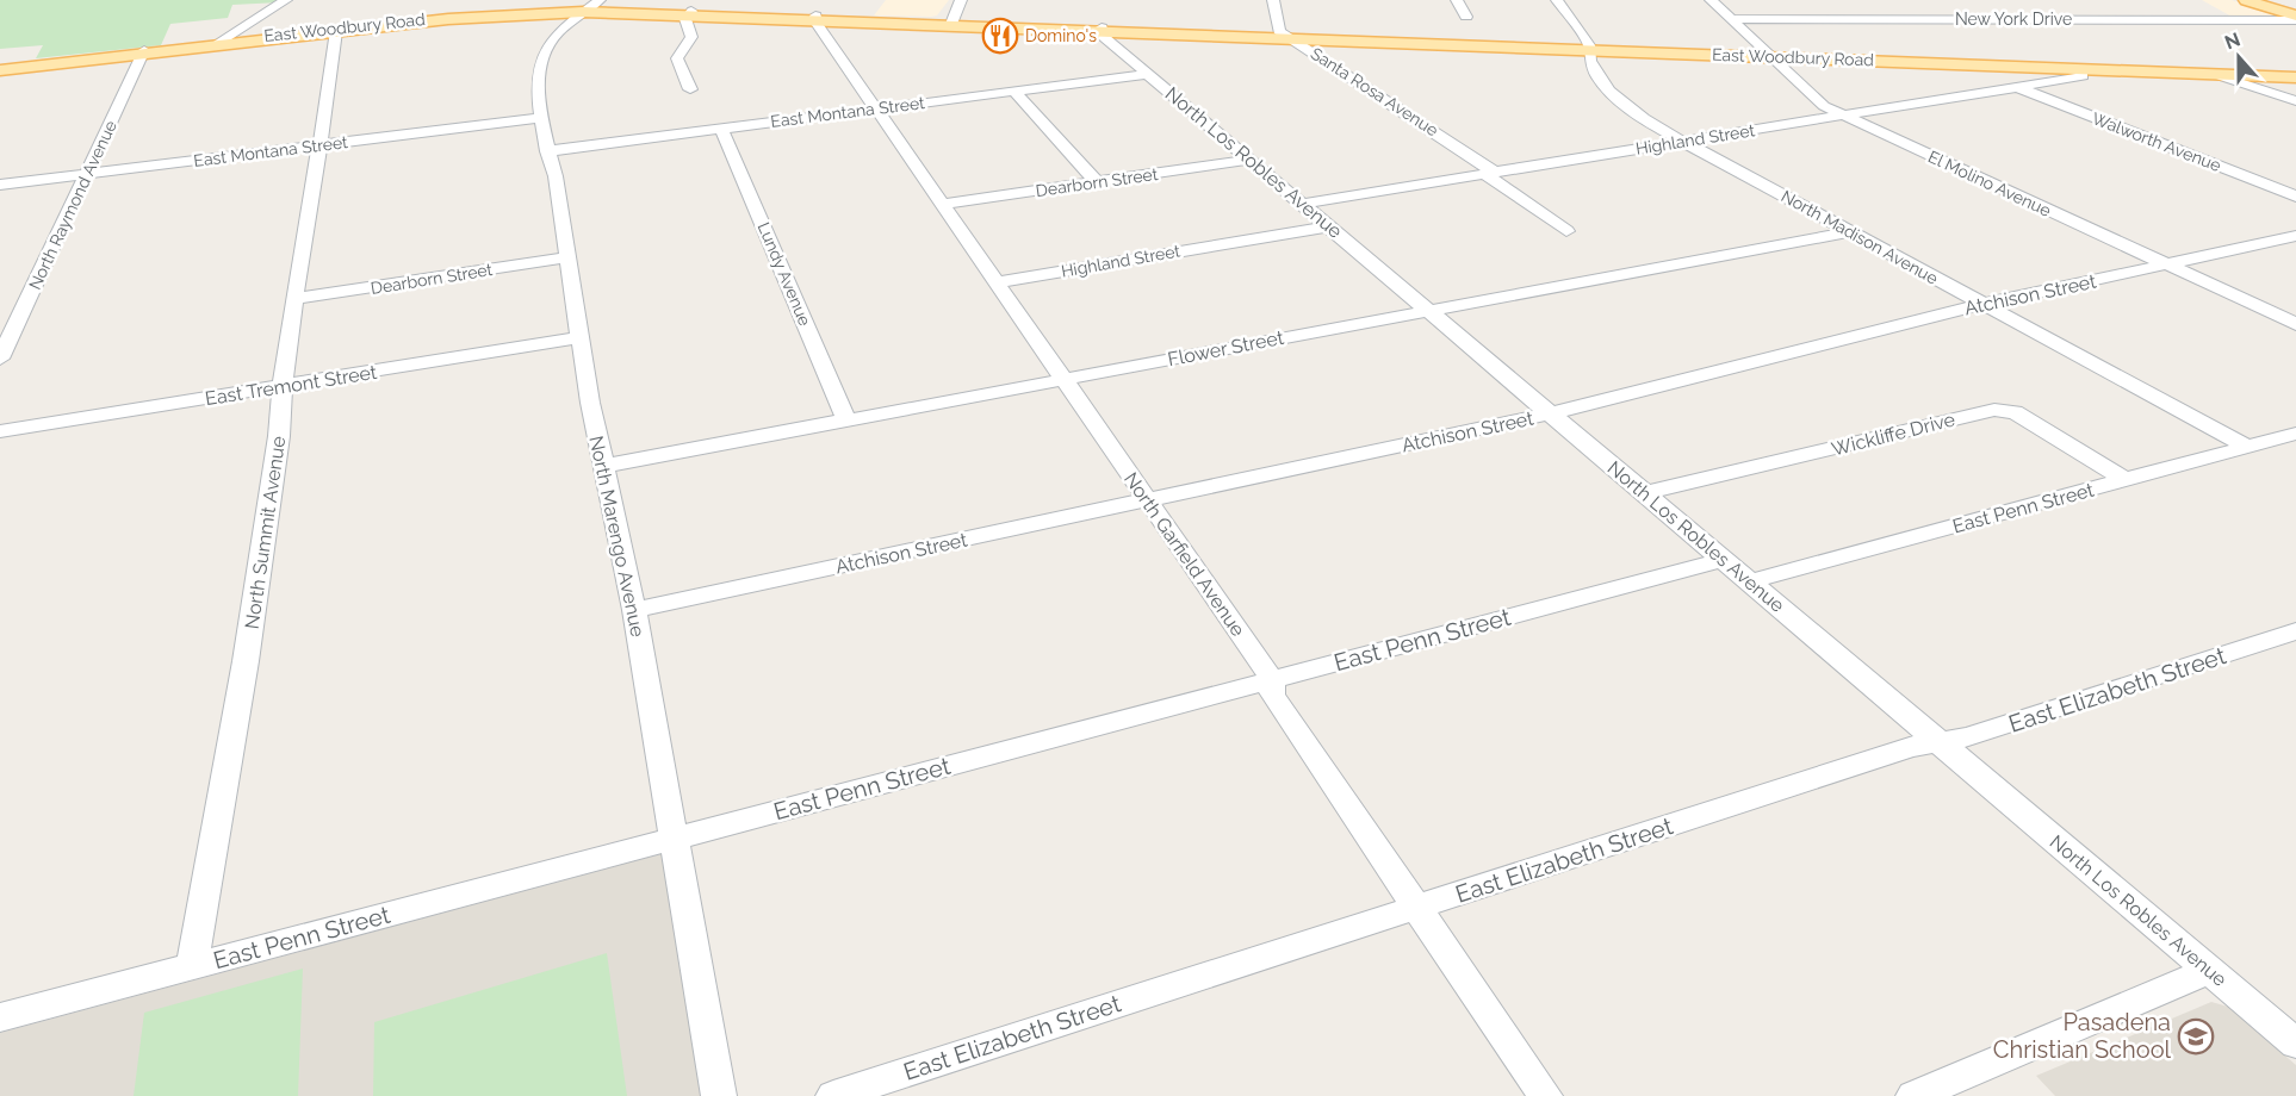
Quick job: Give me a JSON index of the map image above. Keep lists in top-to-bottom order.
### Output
{
  "streets": {
    "main road": ["East Woodbury Road"],
    "street": [
      "New York Drive",
      "Santa Rosa Avenue",
      "East Montana Street",
      "Highland Street",
      "Walworth Avenue",
      "North Los Robles Avenue",
      "Dearborn Street",
      "El Molino Avenue",
      "North Raymond Avenue",
      "North Madison Avenue",
      "Lundy Avenue",
      "Atchison Street",
      "Flower Street",
      "East Tremont Street",
      "Wickliffe Drive",
      "East Penn Street",
      "North Summit Avenue",
      "North Marengo Avenue",
      "North Garfield Avenue",
      "East Elizabeth Street"
    ]
  },
  "crossings": [
    ["New York Drive", "El Molino Avenue"],
    ["East Woodbury Road", "Santa Rosa Avenue"],
    ["East Woodbury Road", "Highland Street"],
    ["East Woodbury Road", "North Los Robles Avenue"],
    ["East Woodbury Road", "El Molino Avenue"],
    ["East Woodbury Road", "North Raymond Avenue"],
    ["East Woodbury Road", "North Madison Avenue"],
    ["East Woodbury Road", "North Summit Avenue"],
    ["East Woodbury Road", "North Marengo Avenue"],
    ["East Woodbury Road", "North Garfield Avenue"],
    ["Santa Rosa Avenue", "Highland Street"],
    ["East Montana Street", "North Los Robles Avenue"],
    ["East Montana Street", "North Raymond Avenue"],
    ["East Montana Street", "Lundy Avenue"],
    ["East Montana Street", "North Summit Avenue"],
    ["East Montana Street", "North Marengo Avenue"],
    ["East Montana Street", "North Garfield Avenue"],
    ["Highland Street", "Walworth Avenue"],
    ["Highland Street", "North Los Robles Avenue"],
    ["Highland Street", "El Molino Avenue"],
    ["Highland Street", "North Madison Avenue"],
    ["Highland Street", "North Garfield Avenue"],
    ["North Los Robles Avenue", "Dearborn Street"],
    ["North Los Robles Avenue", "Atchison Street"],
    ["North Los Robles Avenue", "Flower Street"],
    ["North Los Robles Avenue", "Wickliffe Drive"],
    ["North Los Robles Avenue", "East Penn Street"],
    ["North Los Robles Avenue", "East Elizabeth Street"],
    ["Dearborn Street", "North Summit Avenue"],
    ["Dearborn Street", "North Marengo Avenue"],
    ["Dearborn Street", "North Garfield Avenue"],
    ["El Molino Avenue", "Atchison Street"],
    ["North Madison Avenue", "Atchison Street"],
    ["North Madison Avenue", "Flower Street"],
    ["North Madison Avenue", "East Penn Street"],
    ["Lundy Avenue", "Flower Street"],
    ["Atchison Street", "North Marengo Avenue"],
    ["Atchison Street", "North Garfield Avenue"],
    ["Flower Street", "North Marengo Avenue"],
    ["Flower Street", "North Garfield Avenue"],
    ["East Tremont Street", "North Summit Avenue"],
    ["East Tremont Street", "North Marengo Avenue"],
    ["Wickliffe Drive", "East Penn Street"],
    ["East Penn Street", "North Summit Avenue"],
    ["East Penn Street", "North Marengo Avenue"],
    ["East Penn Street", "North Garfield Avenue"],
    ["North Garfield Avenue", "East Elizabeth Street"]
  ],
  "places": {
    "restaurant": ["Domino's"],
    "school or university": ["Pasadena Christian School"]
  },
  "north": "top"
}
